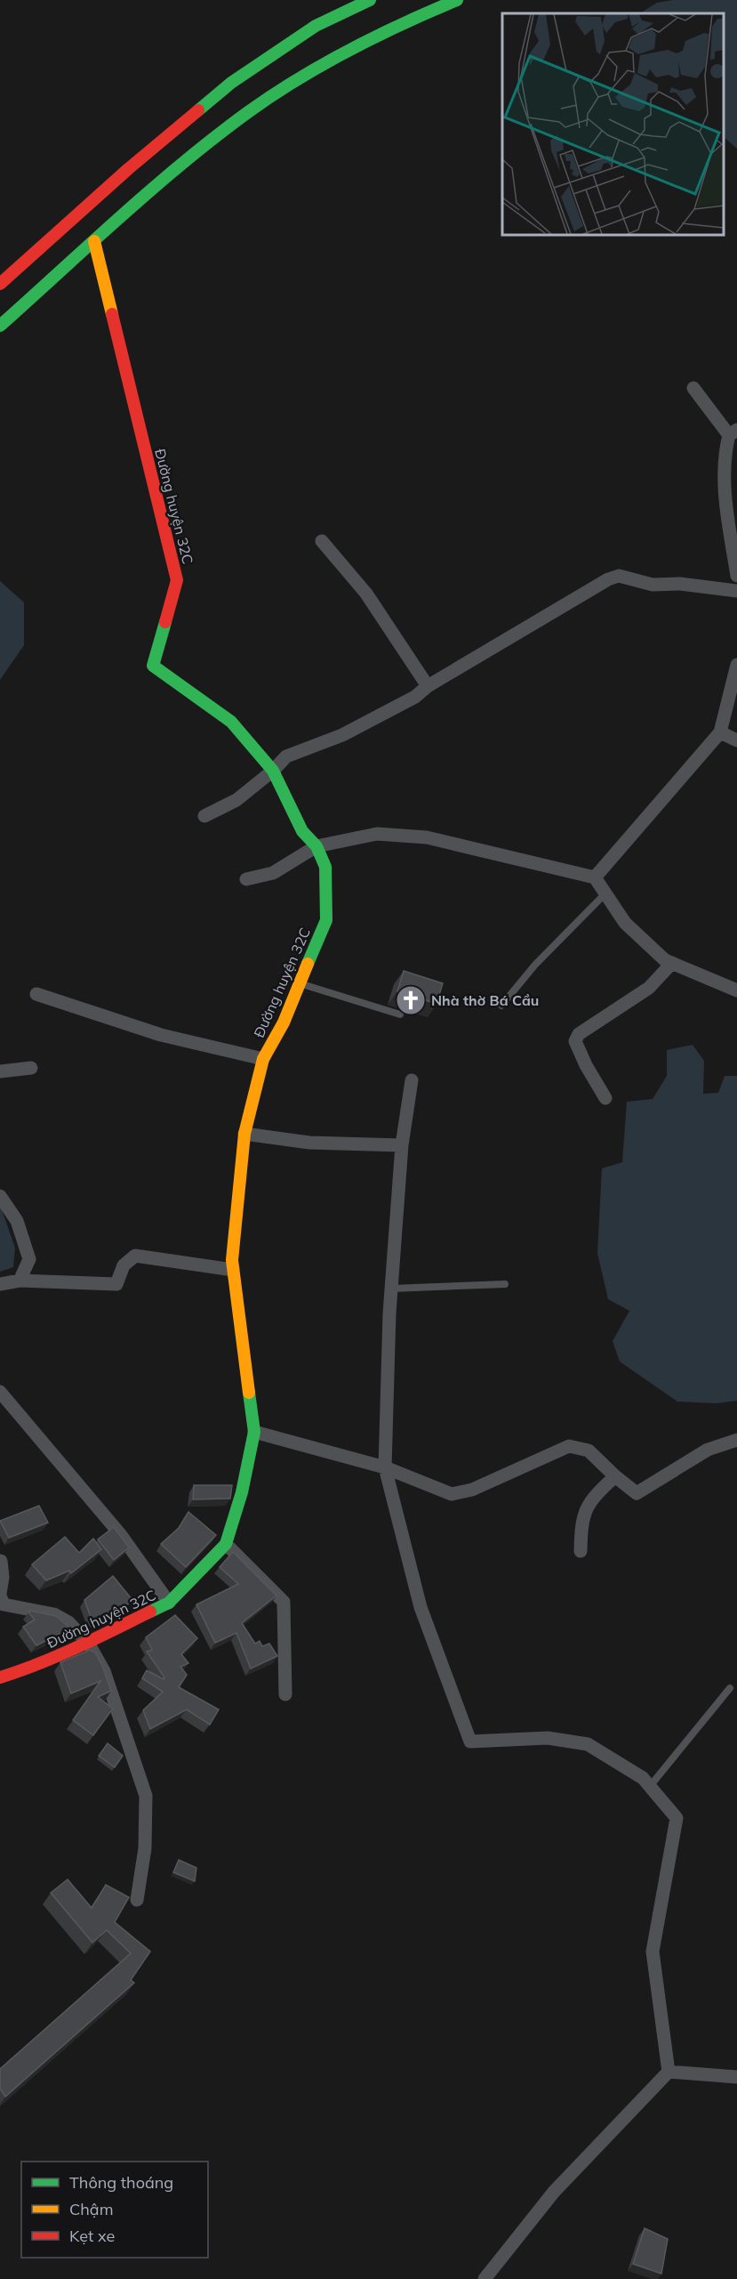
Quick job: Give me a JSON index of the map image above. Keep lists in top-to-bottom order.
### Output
{
  "streets": {
    "street": ["Đường huyện 32C"]
  },
  "places": {
    "church": ["Nhà thờ Bá Cầu"]
  },
  "legend": ["Thông thoáng", "Chậm", "Kẹt xe"]
}
